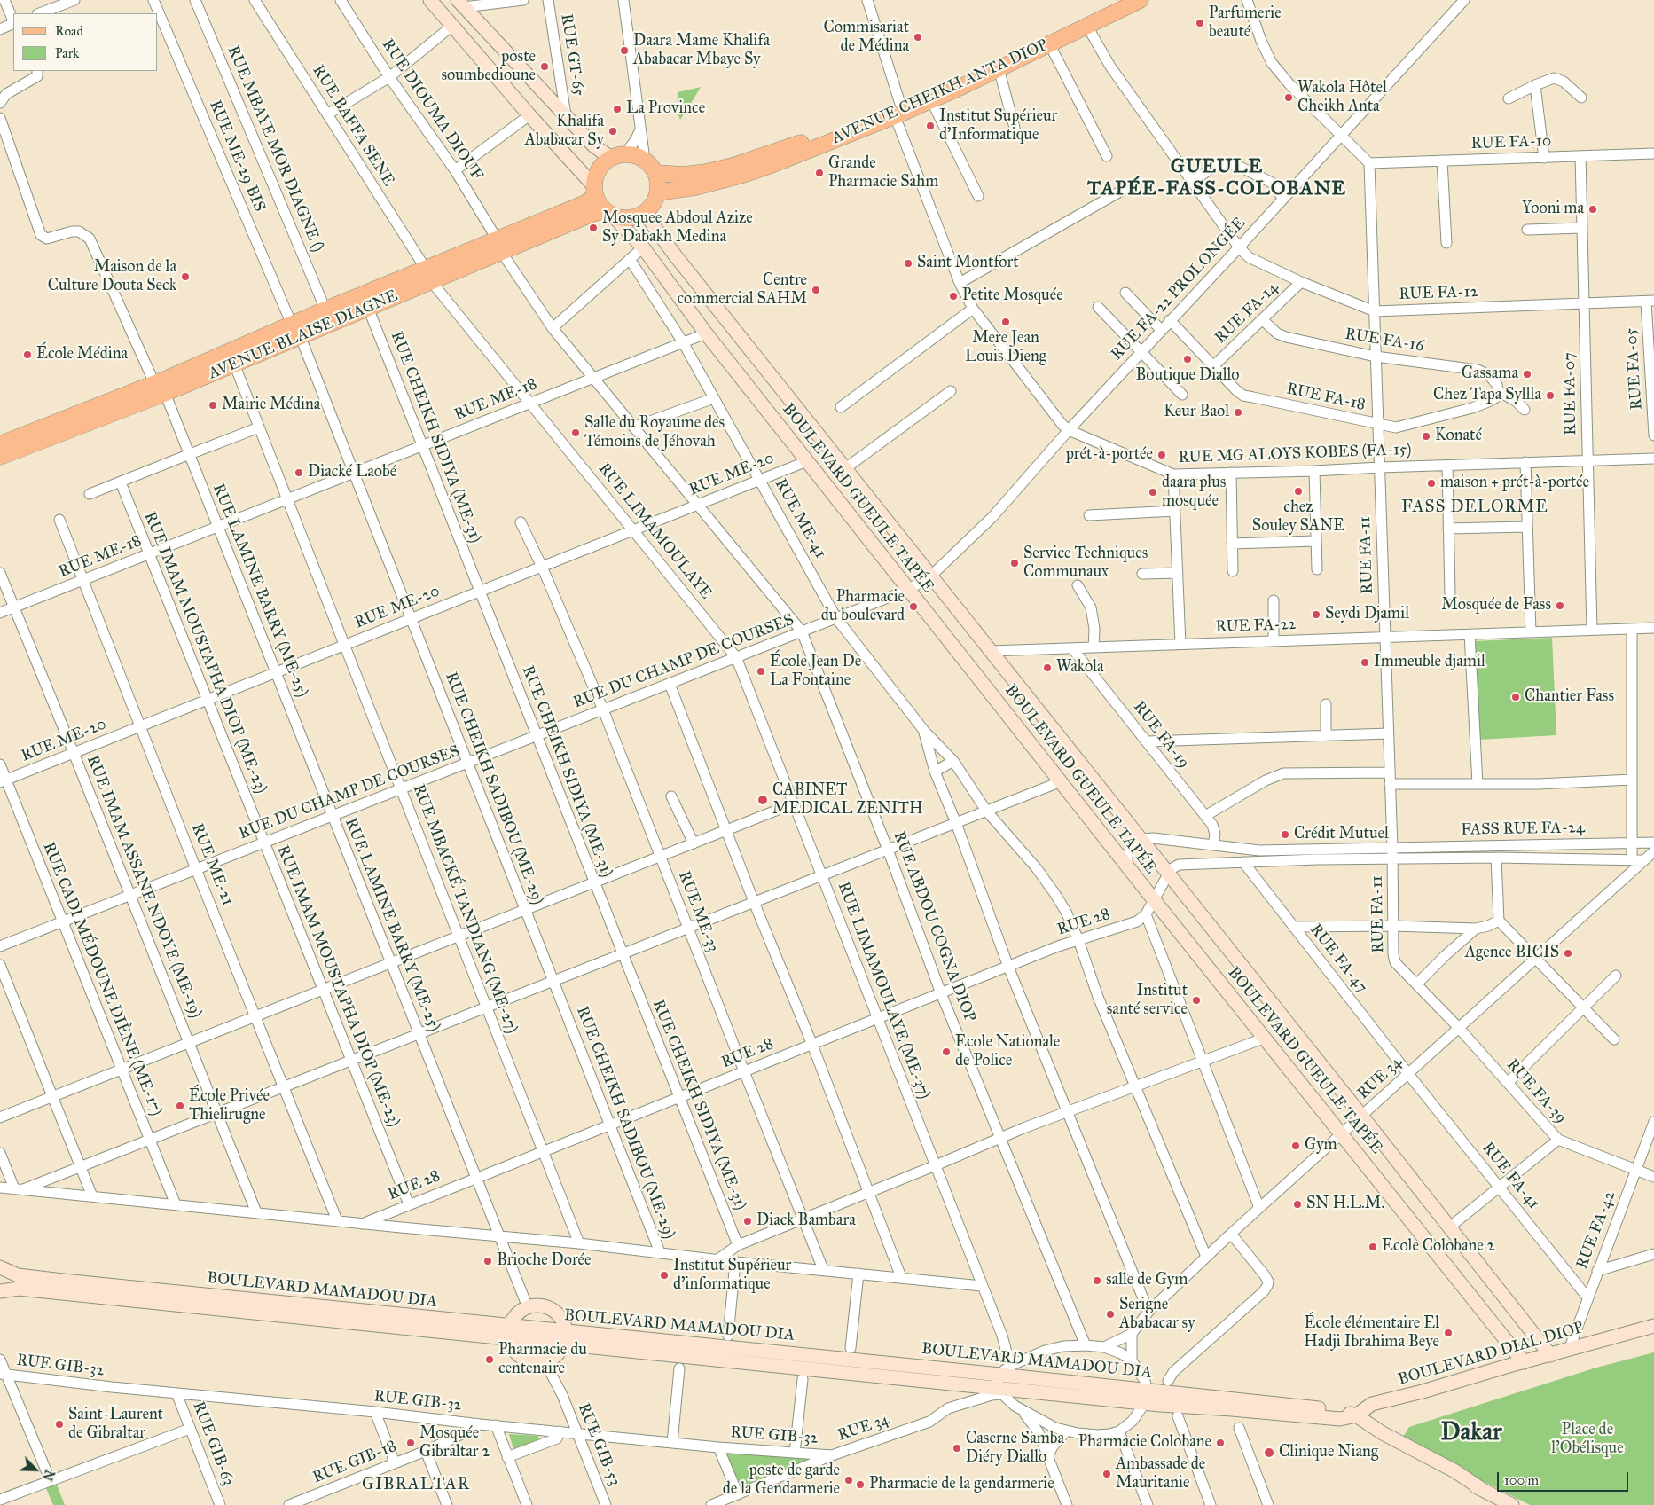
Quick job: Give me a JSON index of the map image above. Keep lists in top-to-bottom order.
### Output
{
  "streets": {
    "main road": ["AVENUE CHEIKH ANTA DIOP", "AVENUE BLAISE DIAGNE"],
    "street": [
      "RUE GT-65",
      "RUE DIOUMA DIOUF",
      "RUE BAFFA SENE",
      "RUE FA-10",
      "RUE MBAYE MOR DIAGNE ()",
      "RUE ME-29 BIS",
      "RUE FA-22 PROLONGÉE",
      "RUE FA-12",
      "RUE FA-14",
      "RUE FA-16",
      "RUE FA-05",
      "RUE FA-07",
      "RUE FA-18",
      "RUE ME-18",
      "RUE CHEIKH SIDIYA (ME-31)",
      "RUE MG ALOYS KOBES (FA-15)",
      "RUE ME-20",
      "BOULEVARD GUEULE TAPÉE",
      "RUE ME-41",
      "RUE LIMAMOULAYE",
      "RUE FA-11",
      "RUE LAMINE BARRY (ME-25)",
      "RUE FA-22",
      "RUE IMAM MOUSTAPHA DIOP (ME-23)",
      "RUE DU CHAMP DE COURSES",
      "RUE FA-19",
      "RUE CHEIKH SADIBOU (ME-29)",
      "FASS RUE FA-24",
      "RUE ME-21",
      "RUE IMAM ASSANE NDOYE (ME-19)",
      "RUE MBACKÉ TANDIANG (ME-27)",
      "RUE ME-33",
      "RUE 28",
      "RUE ABDOU COGNA DIOP",
      "RUE FA-47",
      "RUE CADI MÉDOUNE DIÈNE (ME-17)",
      "RUE LIMAMOULAYE (ME-37)",
      "RUE 34",
      "RUE FA-39",
      "RUE FA-41",
      "RUE FA-42",
      "BOULEVARD MAMADOU DIA",
      "BOULEVARD DIAL DIOP",
      "RUE GIB-32",
      "RUE GIB-63",
      "RUE GIB-53",
      "RUE GIB-18"
    ]
  },
  "crossings": [
    ["AVENUE CHEIKH ANTA DIOP", "RUE FA-12"],
    ["AVENUE CHEIKH ANTA DIOP", "AVENUE BLAISE DIAGNE"],
    ["AVENUE CHEIKH ANTA DIOP", "RUE MG ALOYS KOBES (FA-15)"],
    ["AVENUE CHEIKH ANTA DIOP", "BOULEVARD GUEULE TAPÉE"],
    ["RUE DIOUMA DIOUF", "AVENUE BLAISE DIAGNE"],
    ["RUE DIOUMA DIOUF", "RUE ABDOU COGNA DIOP"],
    ["RUE BAFFA SENE", "AVENUE BLAISE DIAGNE"],
    ["RUE BAFFA SENE", "RUE LIMAMOULAYE"],
    ["RUE FA-10", "RUE FA-07"],
    ["RUE FA-10", "RUE FA-11"],
    ["RUE MBAYE MOR DIAGNE ()", "AVENUE BLAISE DIAGNE"],
    ["RUE ME-29 BIS", "AVENUE BLAISE DIAGNE"],
    ["RUE ME-29 BIS", "RUE CHEIKH SADIBOU (ME-29)"],
    ["RUE FA-22 PROLONGÉE", "RUE FA-12"],
    ["RUE FA-22 PROLONGÉE", "RUE FA-18"],
    ["RUE FA-22 PROLONGÉE", "RUE MG ALOYS KOBES (FA-15)"],
    ["RUE FA-22 PROLONGÉE", "BOULEVARD GUEULE TAPÉE"],
    ["RUE FA-12", "RUE FA-14"],
    ["RUE FA-12", "RUE FA-05"],
    ["RUE FA-12", "RUE FA-07"],
    ["RUE FA-12", "RUE FA-11"],
    ["RUE FA-14", "RUE FA-16"],
    ["RUE FA-14", "RUE FA-18"],
    ["AVENUE BLAISE DIAGNE", "RUE CHEIKH SIDIYA (ME-31)"],
    ["AVENUE BLAISE DIAGNE", "BOULEVARD GUEULE TAPÉE"],
    ["AVENUE BLAISE DIAGNE", "RUE LIMAMOULAYE"],
    ["AVENUE BLAISE DIAGNE", "RUE LAMINE BARRY (ME-25)"],
    ["AVENUE BLAISE DIAGNE", "RUE CHEIKH SADIBOU (ME-29)"],
    ["AVENUE BLAISE DIAGNE", "RUE MBACKÉ TANDIANG (ME-27)"],
    ["AVENUE BLAISE DIAGNE", "RUE ABDOU COGNA DIOP"],
    ["RUE FA-16", "RUE FA-18"],
    ["RUE FA-16", "RUE FA-11"],
    ["RUE FA-07", "RUE MG ALOYS KOBES (FA-15)"],
    ["RUE FA-07", "RUE FA-22"],
    ["RUE FA-18", "RUE FA-11"],
    ["RUE ME-18", "RUE CHEIKH SIDIYA (ME-31)"],
    ["RUE ME-18", "BOULEVARD GUEULE TAPÉE"],
    ["RUE ME-18", "RUE ME-41"],
    ["RUE ME-18", "RUE LIMAMOULAYE"],
    ["RUE ME-18", "RUE LAMINE BARRY (ME-25)"],
    ["RUE ME-18", "RUE IMAM MOUSTAPHA DIOP (ME-23)"],
    ["RUE ME-18", "RUE CHEIKH SADIBOU (ME-29)"],
    ["RUE ME-18", "RUE ME-21"],
    ["RUE ME-18", "RUE IMAM ASSANE NDOYE (ME-19)"],
    ["RUE ME-18", "RUE MBACKÉ TANDIANG (ME-27)"],
    ["RUE ME-18", "RUE ABDOU COGNA DIOP"],
    ["RUE CHEIKH SIDIYA (ME-31)", "RUE ME-20"],
    ["RUE CHEIKH SIDIYA (ME-31)", "RUE DU CHAMP DE COURSES"],
    ["RUE CHEIKH SIDIYA (ME-31)", "RUE 28"],
    ["RUE MG ALOYS KOBES (FA-15)", "RUE FA-11"],
    ["RUE ME-20", "BOULEVARD GUEULE TAPÉE"],
    ["RUE ME-20", "RUE ME-41"],
    ["RUE ME-20", "RUE LIMAMOULAYE"],
    ["RUE ME-20", "RUE LAMINE BARRY (ME-25)"],
    ["RUE ME-20", "RUE IMAM MOUSTAPHA DIOP (ME-23)"],
    ["RUE ME-20", "RUE CHEIKH SADIBOU (ME-29)"],
    ["RUE ME-20", "RUE ME-21"],
    ["RUE ME-20", "RUE IMAM ASSANE NDOYE (ME-19)"],
    ["RUE ME-20", "RUE MBACKÉ TANDIANG (ME-27)"],
    ["RUE ME-20", "RUE ME-33"],
    ["RUE ME-20", "RUE ABDOU COGNA DIOP"],
    ["RUE ME-20", "RUE CADI MÉDOUNE DIÈNE (ME-17)"],
    ["BOULEVARD GUEULE TAPÉE", "RUE FA-22"],
    ["BOULEVARD GUEULE TAPÉE", "RUE DU CHAMP DE COURSES"],
    ["BOULEVARD GUEULE TAPÉE", "FASS RUE FA-24"],
    ["BOULEVARD GUEULE TAPÉE", "RUE 34"],
    ["BOULEVARD GUEULE TAPÉE", "BOULEVARD DIAL DIOP"],
    ["RUE ME-41", "RUE DU CHAMP DE COURSES"],
    ["RUE ME-41", "RUE 28"],
    ["RUE ME-41", "RUE 34"],
    ["RUE LIMAMOULAYE", "RUE DU CHAMP DE COURSES"],
    ["RUE LIMAMOULAYE", "RUE LIMAMOULAYE (ME-37)"],
    ["RUE FA-11", "RUE FA-22"],
    ["RUE FA-11", "FASS RUE FA-24"],
    ["RUE FA-11", "RUE 34"],
    ["RUE FA-11", "RUE FA-39"],
    ["RUE LAMINE BARRY (ME-25)", "RUE DU CHAMP DE COURSES"],
    ["RUE LAMINE BARRY (ME-25)", "RUE 28"],
    ["RUE FA-22", "RUE FA-19"],
    ["RUE IMAM MOUSTAPHA DIOP (ME-23)", "RUE DU CHAMP DE COURSES"],
    ["RUE IMAM MOUSTAPHA DIOP (ME-23)", "RUE 28"],
    ["RUE DU CHAMP DE COURSES", "RUE CHEIKH SADIBOU (ME-29)"],
    ["RUE DU CHAMP DE COURSES", "RUE ME-21"],
    ["RUE DU CHAMP DE COURSES", "RUE IMAM ASSANE NDOYE (ME-19)"],
    ["RUE DU CHAMP DE COURSES", "RUE MBACKÉ TANDIANG (ME-27)"],
    ["RUE DU CHAMP DE COURSES", "RUE ME-33"],
    ["RUE DU CHAMP DE COURSES", "RUE ABDOU COGNA DIOP"],
    ["RUE DU CHAMP DE COURSES", "RUE CADI MÉDOUNE DIÈNE (ME-17)"],
    ["RUE DU CHAMP DE COURSES", "RUE LIMAMOULAYE (ME-37)"],
    ["RUE FA-19", "FASS RUE FA-24"],
    ["RUE CHEIKH SADIBOU (ME-29)", "RUE 28"],
    ["RUE MBACKÉ TANDIANG (ME-27)", "RUE 28"],
    ["RUE ME-33", "RUE 28"],
    ["RUE 28", "RUE ABDOU COGNA DIOP"],
    ["RUE 28", "RUE LIMAMOULAYE (ME-37)"],
    ["RUE FA-47", "RUE 34"],
    ["RUE FA-47", "RUE FA-41"],
    ["RUE 34", "RUE FA-39"],
    ["RUE 34", "RUE FA-41"],
    ["RUE 34", "BOULEVARD MAMADOU DIA"],
    ["RUE 34", "RUE GIB-32"],
    ["RUE FA-39", "RUE FA-42"],
    ["RUE FA-41", "RUE FA-42"],
    ["RUE FA-42", "BOULEVARD DIAL DIOP"],
    ["BOULEVARD MAMADOU DIA", "BOULEVARD DIAL DIOP"],
    ["RUE GIB-32", "RUE GIB-63"],
    ["RUE GIB-32", "RUE GIB-53"],
    ["RUE GIB-32", "RUE GIB-18"]
  ],
  "districts": [
    "GUEULE TAPÉE-FASS-COLOBANE",
    "FASS DELORME",
    "Dakar",
    "GIBRALTAR"
  ],
  "parks": ["Place de l'Obélisque"],
  "places": [
    "Parfumerie beauté",
    "Commisariat de Médina",
    "Daara Mame Khalifa Ababacar Mbaye Sy",
    "poste soumbedioune",
    "Wakola Hôtel Cheikh Anta",
    "La Province",
    "Institut Supérieur d'Informatique",
    "Khalifa Ababacar Sy",
    "Grande Pharmacie Sahm",
    "Yooni ma",
    "Mosquee Abdoul Azize Sy Dabakh Medina",
    "Saint Montfort",
    "Maison de la Culture Douta Seck",
    "Centre commercial SAHM",
    "Petite Mosquée",
    "Mere Jean Louis Dieng",
    "École Médina",
    "Boutique Diallo",
    "Gassama",
    "Chez Tapa Syllla",
    "Mairie Médina",
    "Keur Baol",
    "Salle du Royaume des Témoins de Jéhovah",
    "Konaté",
    "prét-à-portée",
    "Diacké Laobé",
    "maison + prét-à-portée",
    "chez Souley SANE",
    "daara plus mosquée",
    "Service Techniques Communaux",
    "Mosquée de Fass",
    "Pharmacie du boulevard",
    "Seydi Djamil",
    "Immeuble djamil",
    "Wakola",
    "École Jean De La Fontaine",
    "Chantier Fass",
    "CABINET MEDICAL ZENITH",
    "Crédit Mutuel",
    "Agence BICIS",
    "Institut santé service",
    "Ecole Nationale de Police",
    "École Privée Thielirugne",
    "Gym",
    "SN H.L.M.",
    "Diack Bambara",
    "Ecole Colobane 2",
    "Brioche Dorée",
    "Institut Supérieur d'informatique",
    "salle de Gym",
    "Serigne Ababacar sy",
    "École élémentaire El Hadji Ibrahima Beye",
    "Pharmacie du centenaire",
    "Saint-Laurent de Gibraltar",
    "Mosquée Gibraltar 2",
    "Pharmacie Colobane",
    "Caserne Samba Diéry Diallo",
    "Clinique Niang",
    "Ambassade de Mauritanie",
    "poste de garde de la Gendarmerie",
    "Pharmacie de la gendarmerie"
  ],
  "legend": ["Road", "Park"],
  "scale_bar": "100 m",
  "north": "bottom right"
}
